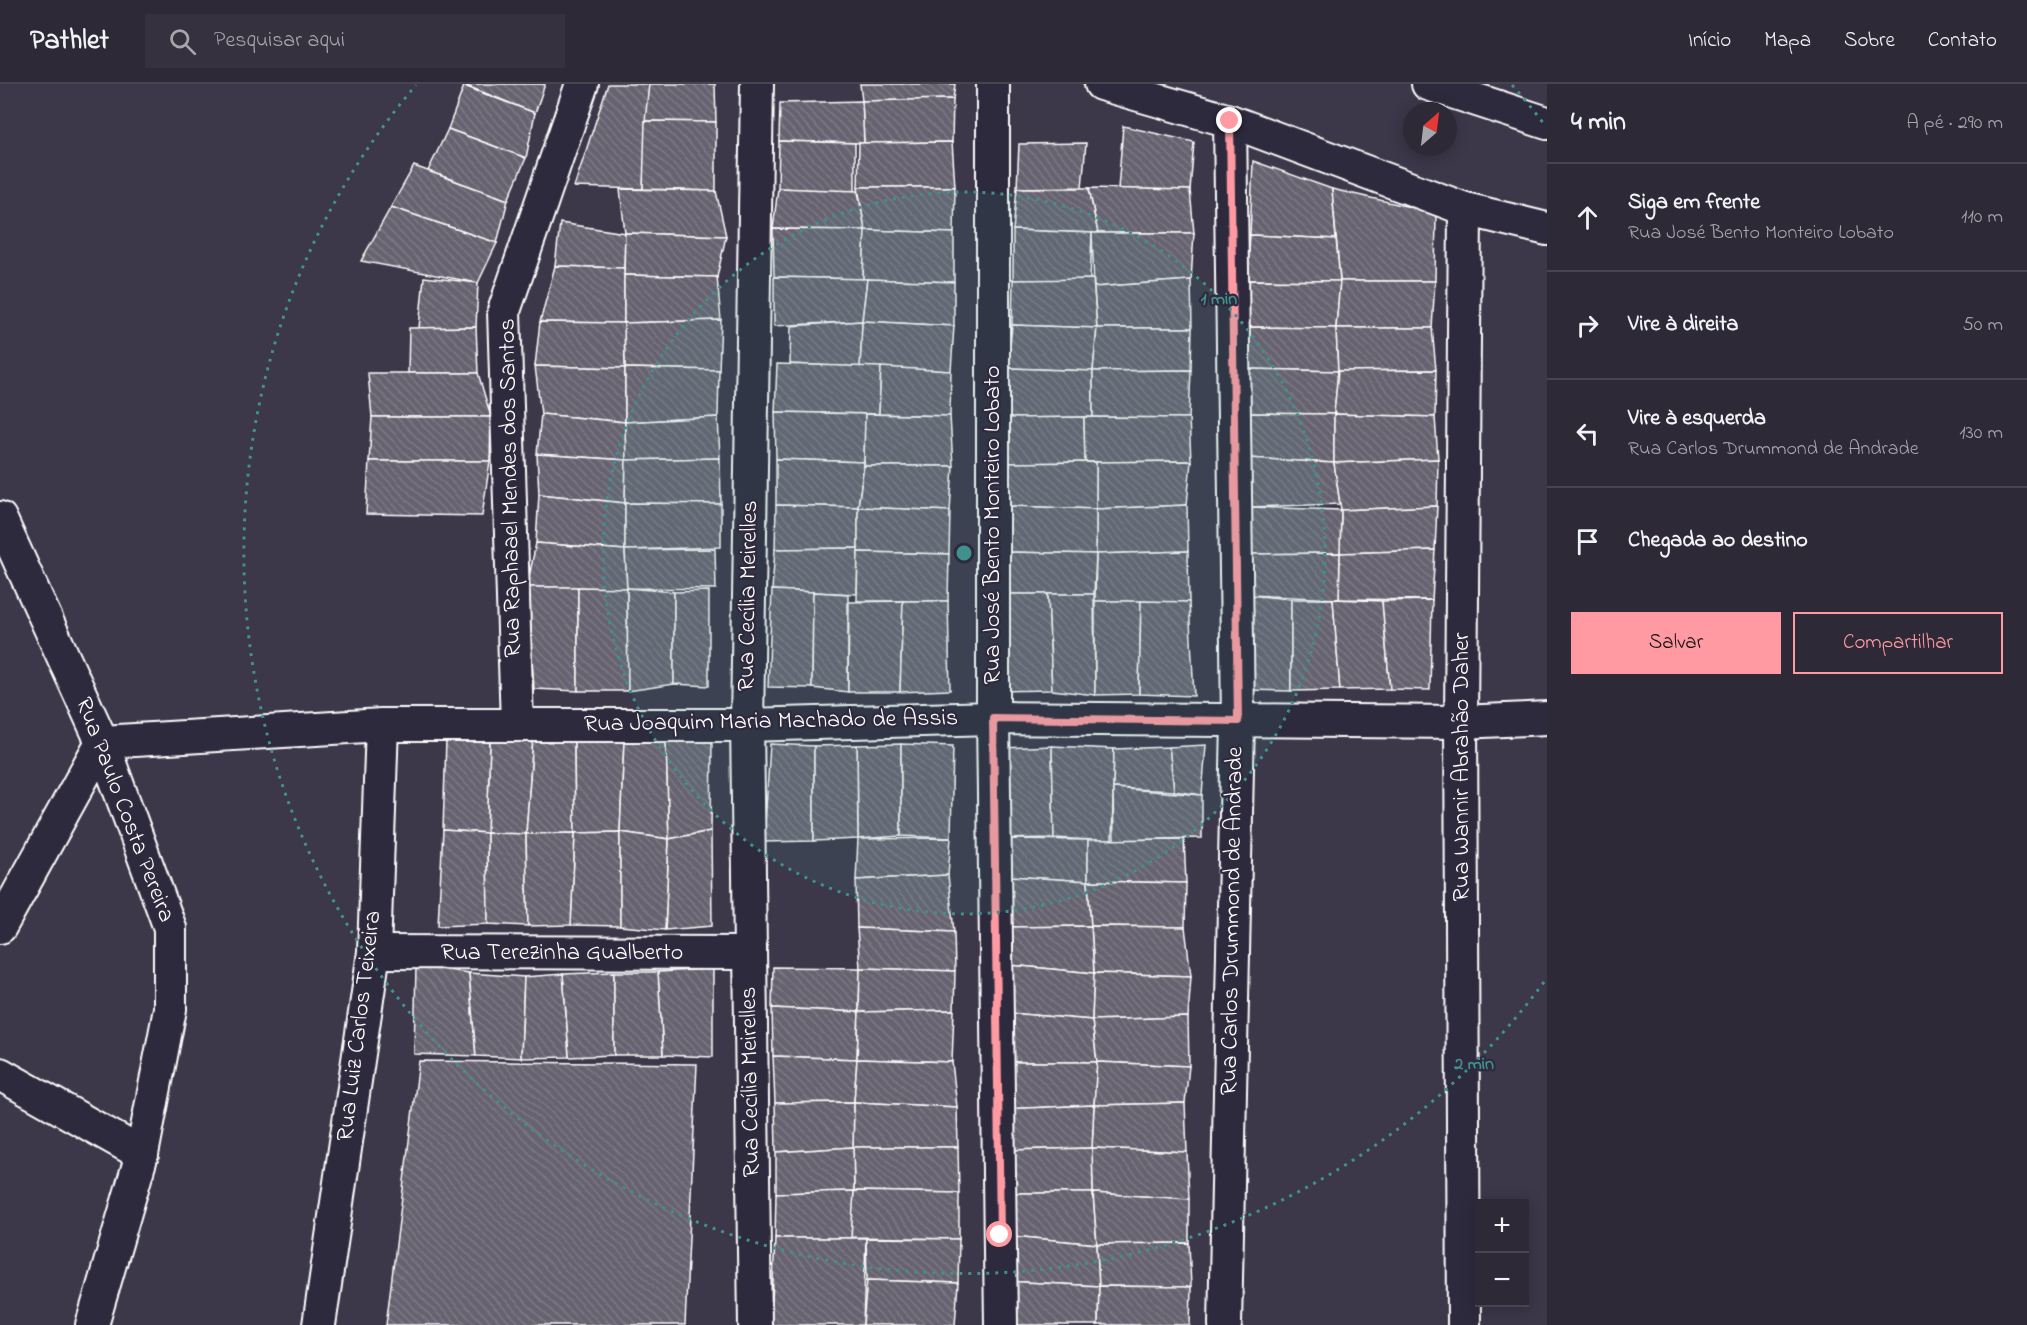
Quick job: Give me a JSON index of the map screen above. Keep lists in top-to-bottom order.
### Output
{
  "streets": {
    "street": [
      "Rua Raphaael Mendes dos Santos",
      "Rua José Bento Monteiro Lobato",
      "Rua Cecília Meirelles",
      "Rua Joaquim Maria Machado de Assis",
      "Rua Wannir Abrahão Daher",
      "Rua Paulo Costa Pereira",
      "Rua Carlos Drummond de Andrade",
      "Rua Terezinha Gualberto",
      "Rua Luiz Carlos Teixeira"
    ]
  },
  "crossings": [
    ["Rua Raphaael Mendes dos Santos", "Rua Joaquim Maria Machado de Assis"],
    ["Rua José Bento Monteiro Lobato", "Rua Joaquim Maria Machado de Assis"],
    ["Rua Cecília Meirelles", "Rua Joaquim Maria Machado de Assis"],
    ["Rua Cecília Meirelles", "Rua Terezinha Gualberto"],
    ["Rua Joaquim Maria Machado de Assis", "Rua Wannir Abrahão Daher"],
    ["Rua Joaquim Maria Machado de Assis", "Rua Paulo Costa Pereira"],
    ["Rua Joaquim Maria Machado de Assis", "Rua Carlos Drummond de Andrade"],
    ["Rua Joaquim Maria Machado de Assis", "Rua Luiz Carlos Teixeira"],
    ["Rua Terezinha Gualberto", "Rua Luiz Carlos Teixeira"]
  ],
  "north": "top right",
  "page": {
    "header": "Pathlet",
    "search": "Pesquisar aqui",
    "nav": [
      "Início",
      "Mapa",
      "Sobre",
      "Contato"
    ],
    "heading": ["4 min", "A pé · 290 m"],
    "list": [
      ["Siga em frente", "Rua José Bento Monteiro Lobato", "110 m"],
      ["Vire à direita", "50 m"],
      ["Vire à esquerda", "Rua Carlos Drummond de Andrade", "130 m"],
      "Chegada ao destino"
    ],
    "buttons": ["Salvar", "Compartilhar"],
    "map_buttons": ["+", "−"]
  },
  "rings": ["1 min", "2 min"]
}
